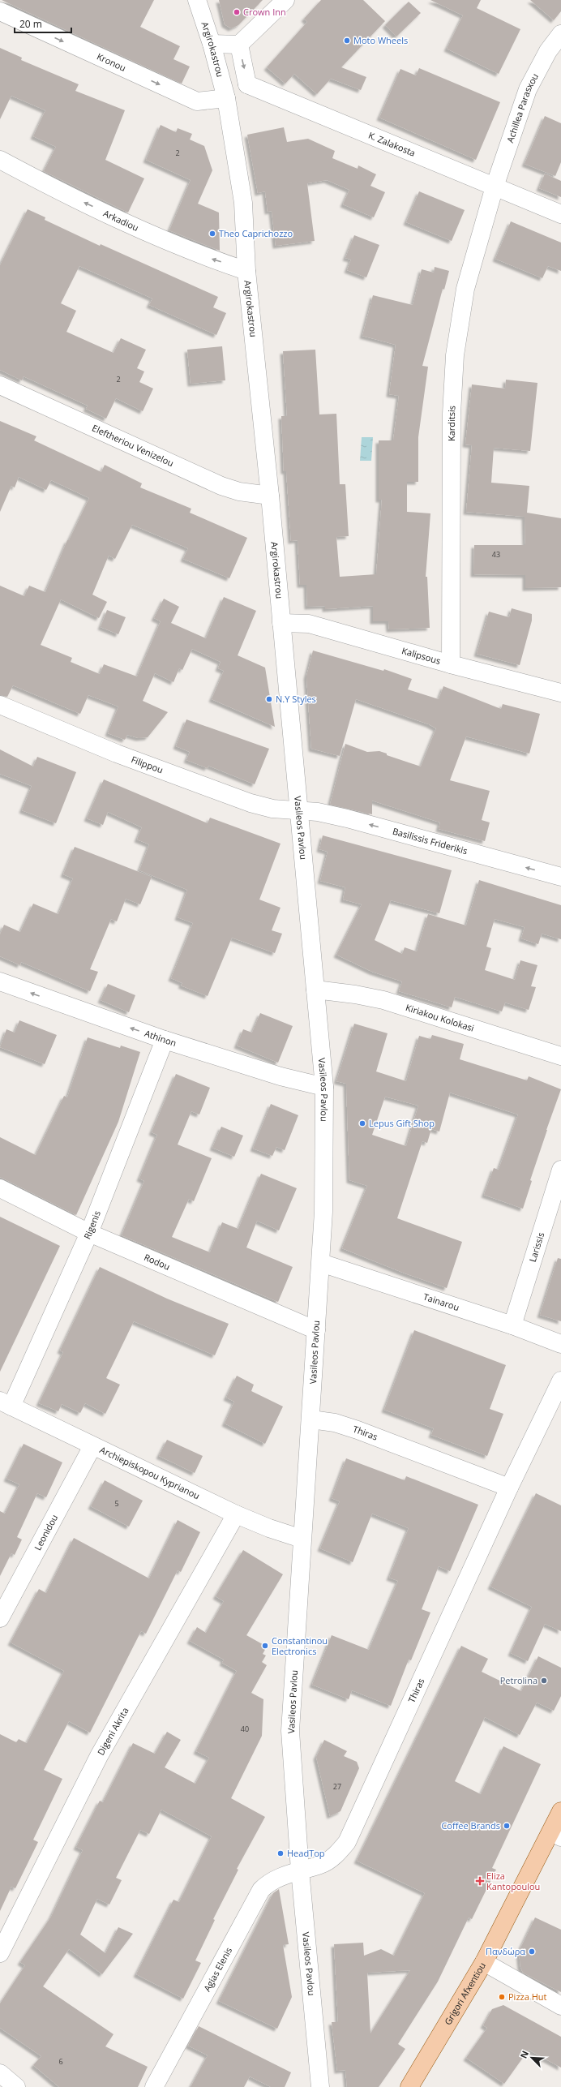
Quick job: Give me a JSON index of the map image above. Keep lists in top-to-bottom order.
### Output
{
  "streets": {
    "main road": ["Grigori Afxentiou"],
    "street": [
      "Argirokastrou",
      "Kronou",
      "Achillea Parasxou",
      "K. Zalakosta",
      "Arkadiou",
      "Karditsis",
      "Eleftheriou Venizelou",
      "Kalipsous",
      "Filippou",
      "Vasileos Pavlou",
      "Basilissis Friderikis",
      "Kiriakou Kolokasi",
      "Athinon",
      "Rigenis",
      "Larissis",
      "Rodou",
      "Tainarou",
      "Thiras",
      "Archiepiskopou Kyprianou",
      "Leonidou",
      "Digeni Akrita",
      "Agias Elenis"
    ]
  },
  "crossings": [
    ["Argirokastrou", "Kronou"],
    ["Argirokastrou", "Arkadiou"],
    ["Argirokastrou", "Eleftheriou Venizelou"],
    ["Argirokastrou", "Kalipsous"],
    ["Argirokastrou", "Vasileos Pavlou"],
    ["Achillea Parasxou", "K. Zalakosta"],
    ["Achillea Parasxou", "Karditsis"],
    ["K. Zalakosta", "Karditsis"],
    ["Karditsis", "Kalipsous"],
    ["Kalipsous", "Vasileos Pavlou"],
    ["Filippou", "Vasileos Pavlou"],
    ["Filippou", "Basilissis Friderikis"],
    ["Vasileos Pavlou", "Basilissis Friderikis"],
    ["Vasileos Pavlou", "Kiriakou Kolokasi"],
    ["Vasileos Pavlou", "Athinon"],
    ["Vasileos Pavlou", "Rodou"],
    ["Vasileos Pavlou", "Tainarou"],
    ["Vasileos Pavlou", "Thiras"],
    ["Vasileos Pavlou", "Archiepiskopou Kyprianou"],
    ["Vasileos Pavlou", "Agias Elenis"],
    ["Athinon", "Rigenis"],
    ["Rigenis", "Rodou"],
    ["Rigenis", "Archiepiskopou Kyprianou"],
    ["Larissis", "Tainarou"],
    ["Thiras", "Agias Elenis"],
    ["Archiepiskopou Kyprianou", "Leonidou"],
    ["Archiepiskopou Kyprianou", "Digeni Akrita"]
  ],
  "one_way": [
    "Kronou",
    "Arkadiou",
    "Basilissis Friderikis",
    "Athinon"
  ],
  "places": {
    "other": [
      "Crown Inn",
      "Moto Wheels",
      "Theo Caprichozzo",
      "N.Y Styles",
      "Lepus Gift Shop",
      "Constantinou Electronics",
      "Petrolina",
      "Coffee Brands",
      "HeadTop",
      "Πανδώρα",
      "Pizza Hut"
    ],
    "health": ["Eliza Kantopoulou"]
  },
  "house_numbers": [
    "2",
    "2",
    "43",
    "5",
    "40",
    "27",
    "6"
  ],
  "scale_bar": "20 m",
  "north": "top left"
}
